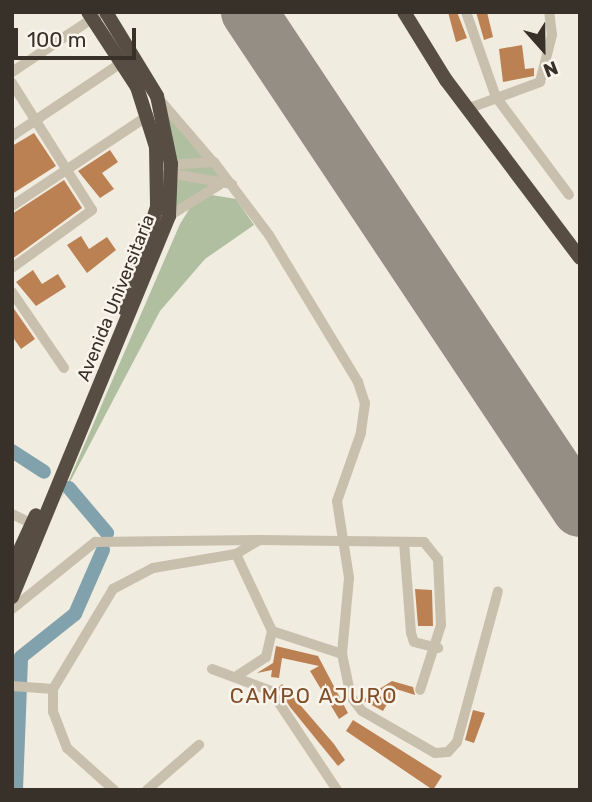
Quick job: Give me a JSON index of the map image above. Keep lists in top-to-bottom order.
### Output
{
  "streets": {
    "highway": ["Avenida Universitaria"]
  },
  "districts": ["CAMPO AJURO"],
  "scale_bar": "100 m",
  "north": "bottom"
}
